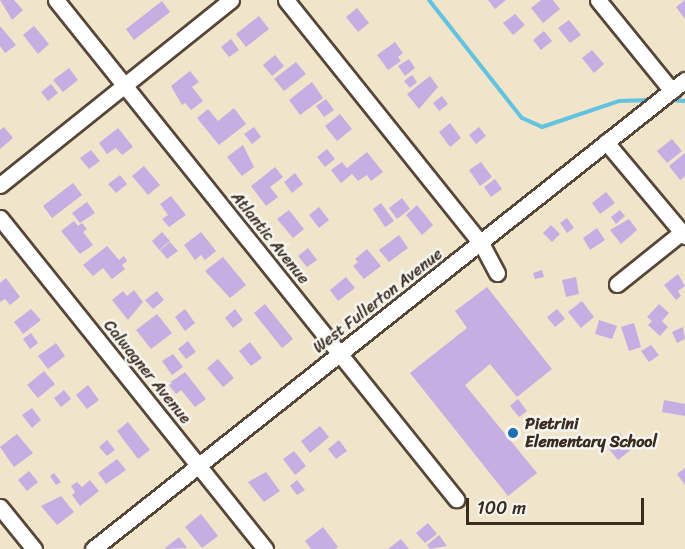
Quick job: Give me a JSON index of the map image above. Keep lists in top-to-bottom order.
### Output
{
  "streets": {
    "street": ["Atlantic Avenue", "West Fullerton Avenue", "Calwagner Avenue"]
  },
  "crossings": [
    ["Atlantic Avenue", "West Fullerton Avenue"],
    ["West Fullerton Avenue", "Calwagner Avenue"]
  ],
  "places": ["Pietrini Elementary School"],
  "scale_bar": "100 m"
}
